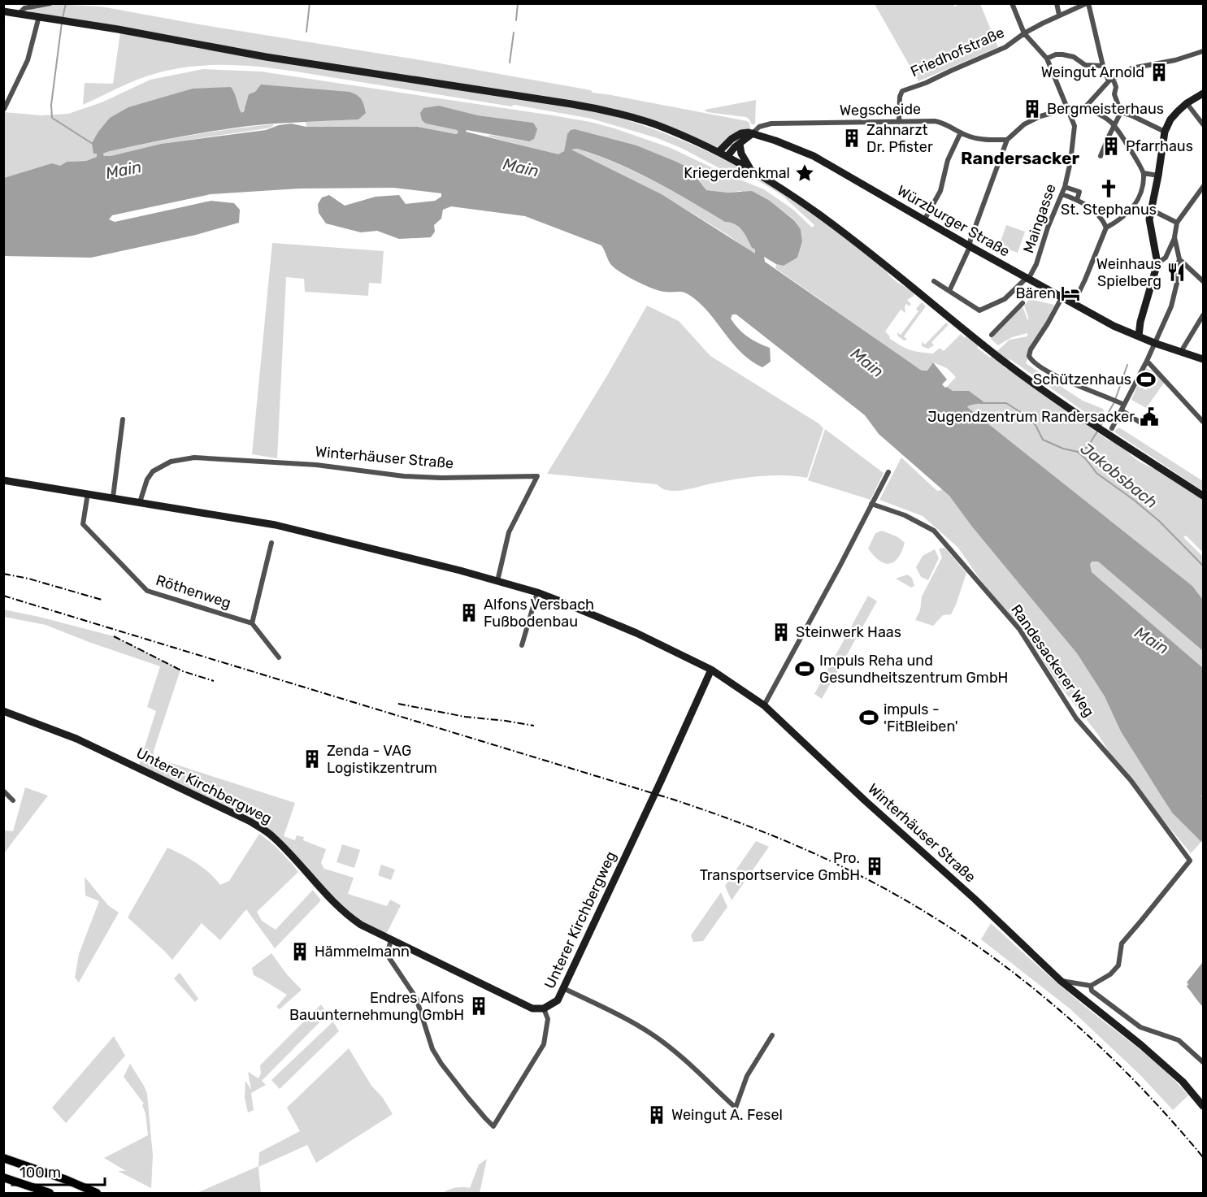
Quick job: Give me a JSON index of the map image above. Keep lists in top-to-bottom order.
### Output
{
  "streets": {
    "main road": ["Würzburger Straße", "Winterhäuser Straße", "Unterer Kirchbergweg"],
    "street": [
      "Friedhofstraße",
      "Wegscheide",
      "Maingasse",
      "Röthenweg",
      "Randesackerer Weg"
    ]
  },
  "crossings": [
    ["Friedhofstraße", "Wegscheide"],
    ["Friedhofstraße", "Maingasse"],
    ["Wegscheide", "Würzburger Straße"],
    ["Maingasse", "Würzburger Straße"],
    ["Winterhäuser Straße", "Röthenweg"],
    ["Winterhäuser Straße", "Unterer Kirchbergweg"]
  ],
  "districts": ["Randersacker"],
  "water": ["Main", "Jakobsbach"],
  "places": {
    "building": [
      "Weingut Arnold",
      "Bergmeisterhaus",
      "Zahnarzt Dr. Pfister",
      "Pfarrhaus",
      "Alfons Versbach Fußbodenbau",
      "Steinwerk Haas",
      "Zenda - VAG Logistikzentrum",
      "Pro. Transportservice GmbH",
      "Hämmelmann",
      "Endres Alfons Bauunternehmung GmbH",
      "Weingut A. Fesel"
    ],
    "place": ["Kriegerdenkmal"],
    "church": ["St. Stephanus"],
    "restaurant": ["Weinhaus Spielberg"],
    "hotel": ["Bären"],
    "sports": ["Schützenhaus", "Impuls Reha und Gesundheitszentrum GmbH", "impuls - 'FitBleiben'"],
    "public building": ["Jugendzentrum Randersacker"]
  },
  "scale_bar": "100 m"
}
